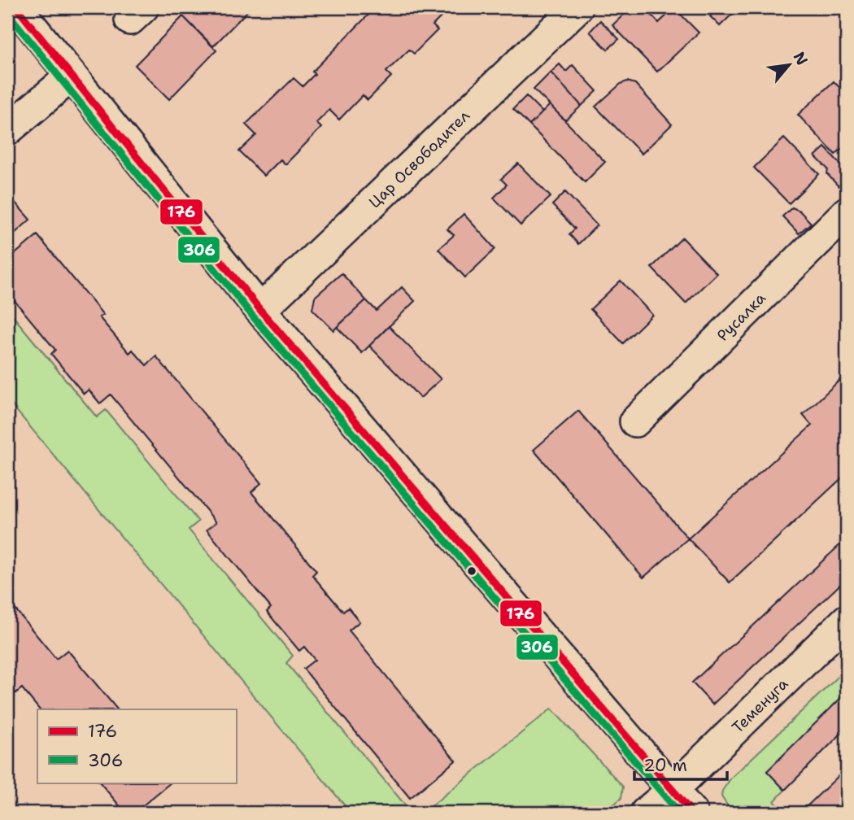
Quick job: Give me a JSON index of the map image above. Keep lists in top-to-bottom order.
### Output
{
  "streets": {
    "street": ["Цар Освободител", "Русалка", "Теменуга"]
  },
  "lines": ["transit line 176", "transit line 306"],
  "legend": ["176", "306"],
  "scale_bar": "20 m",
  "north": "top right"
}
